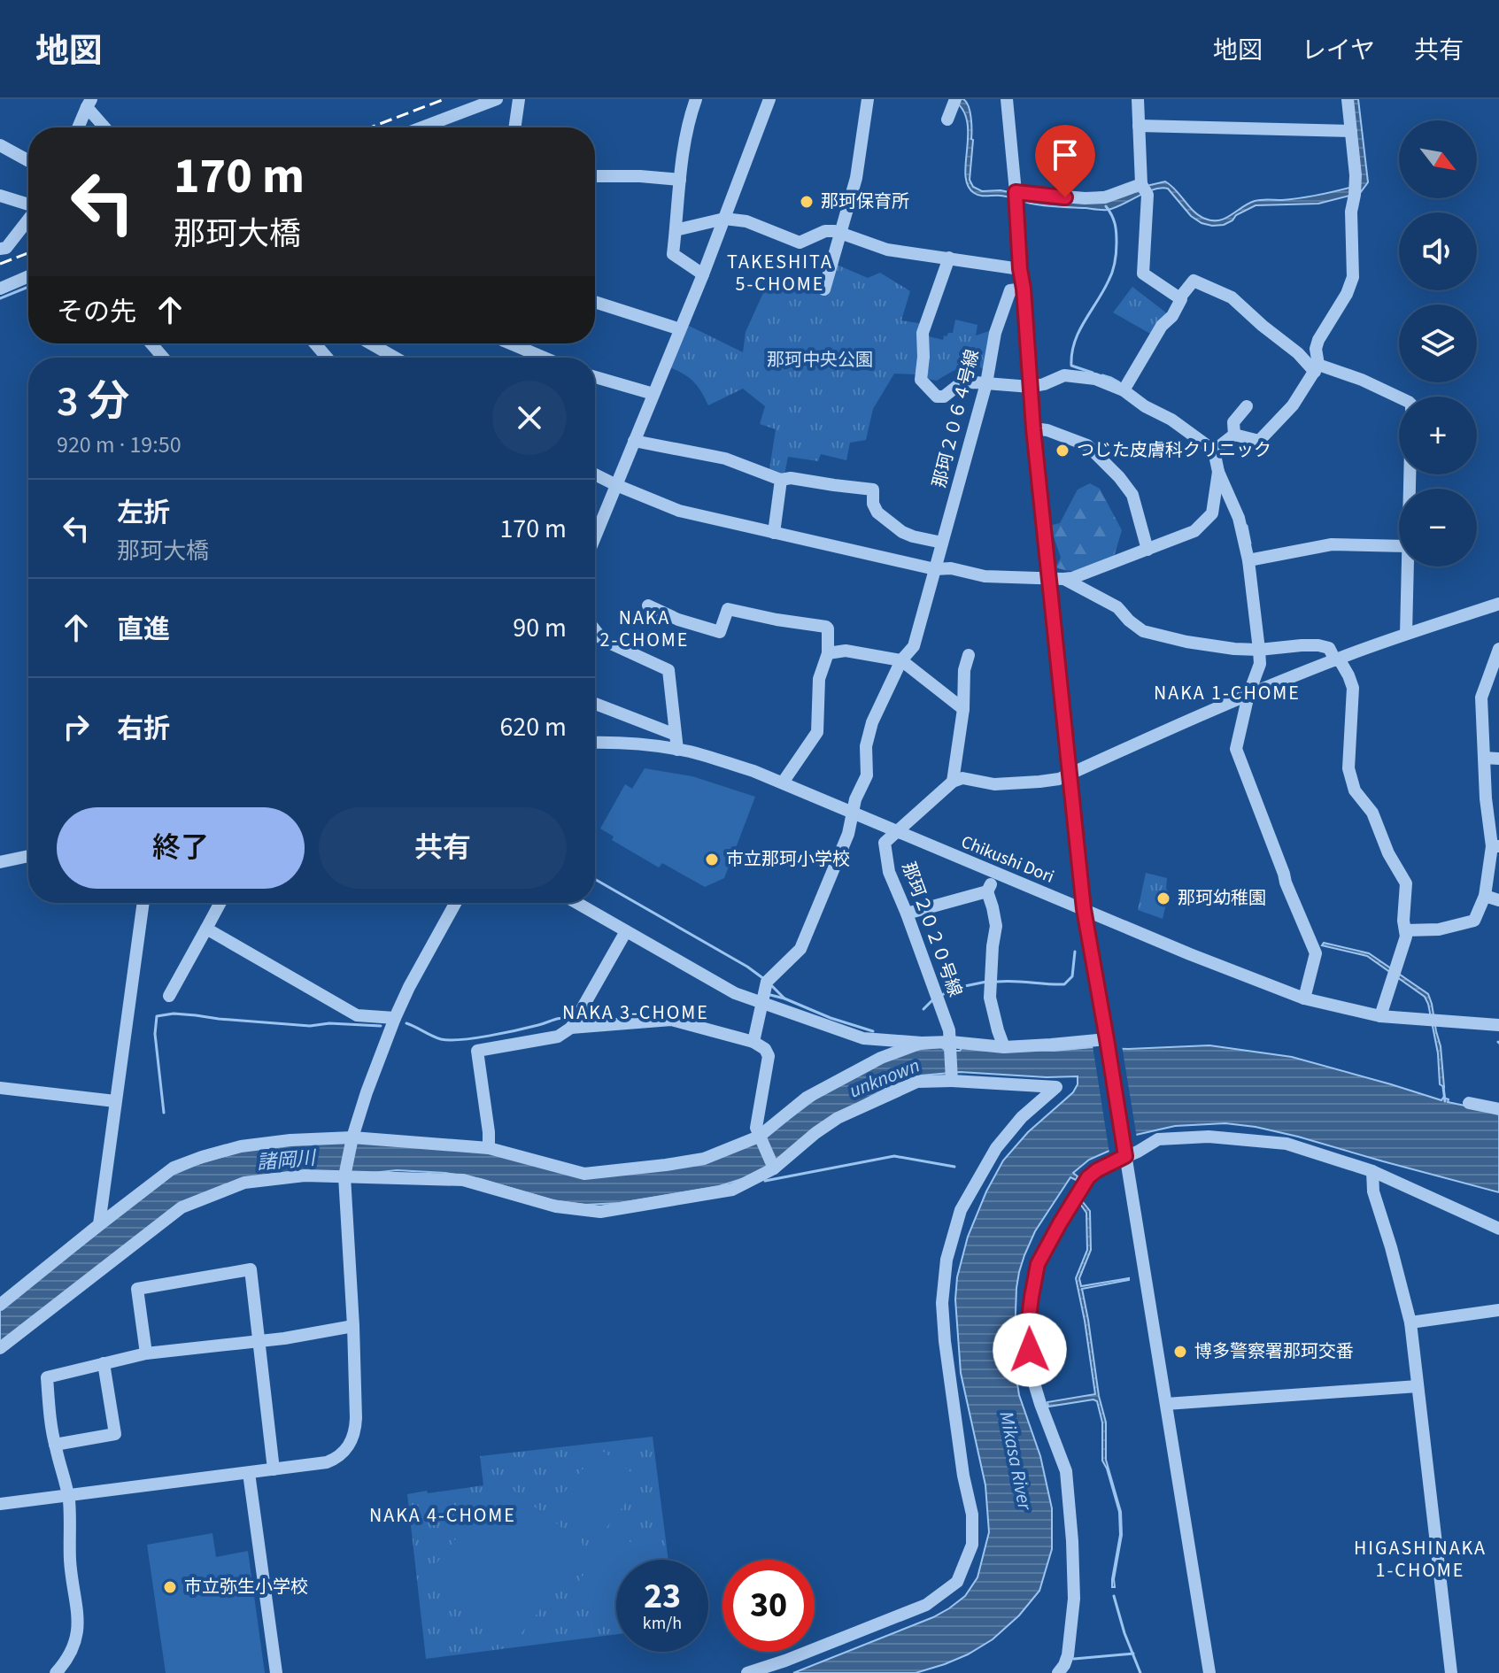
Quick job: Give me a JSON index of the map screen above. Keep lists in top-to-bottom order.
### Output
{
  "streets": {
    "street": ["那珂２０６４号線", "Chikushi Dori", "那珂２０２０号線"]
  },
  "crossings": [
    ["那珂２０６４号線", "Chikushi Dori"],
    ["Chikushi Dori", "那珂２０２０号線"]
  ],
  "districts": [
    "TAKESHITA 5-CHOME",
    "NAKA 2-CHOME",
    "NAKA 1-CHOME",
    "NAKA 3-CHOME",
    "NAKA 4-CHOME",
    "HIGASHINAKA 1-CHOME"
  ],
  "water": ["unknown", "諸岡川", "Mikasa River"],
  "parks": ["那珂中央公園"],
  "places": [
    "那珂保育所",
    "つじた皮膚科クリニック",
    "市立那珂小学校",
    "那珂幼稚園",
    "博多警察署那珂交番",
    "市立弥生小学校"
  ],
  "north": "bottom right",
  "page": {
    "header": "地図",
    "nav": ["地図", "レイヤ", "共有"],
    "map_buttons": ["+", "−"],
    "turn": ["170 m", "那珂大橋"],
    "then": "その先",
    "heading": ["3 分", "920 m · 19:50"],
    "list": [
      {
        "name": "左折",
        "note": "那珂大橋",
        "value": "170 m"
      },
      {
        "name": "直進",
        "value": "90 m"
      },
      {
        "name": "右折",
        "value": "620 m"
      }
    ],
    "buttons": ["終了", "共有"],
    "speed": "23 km/h",
    "limit": "30"
  }
}
